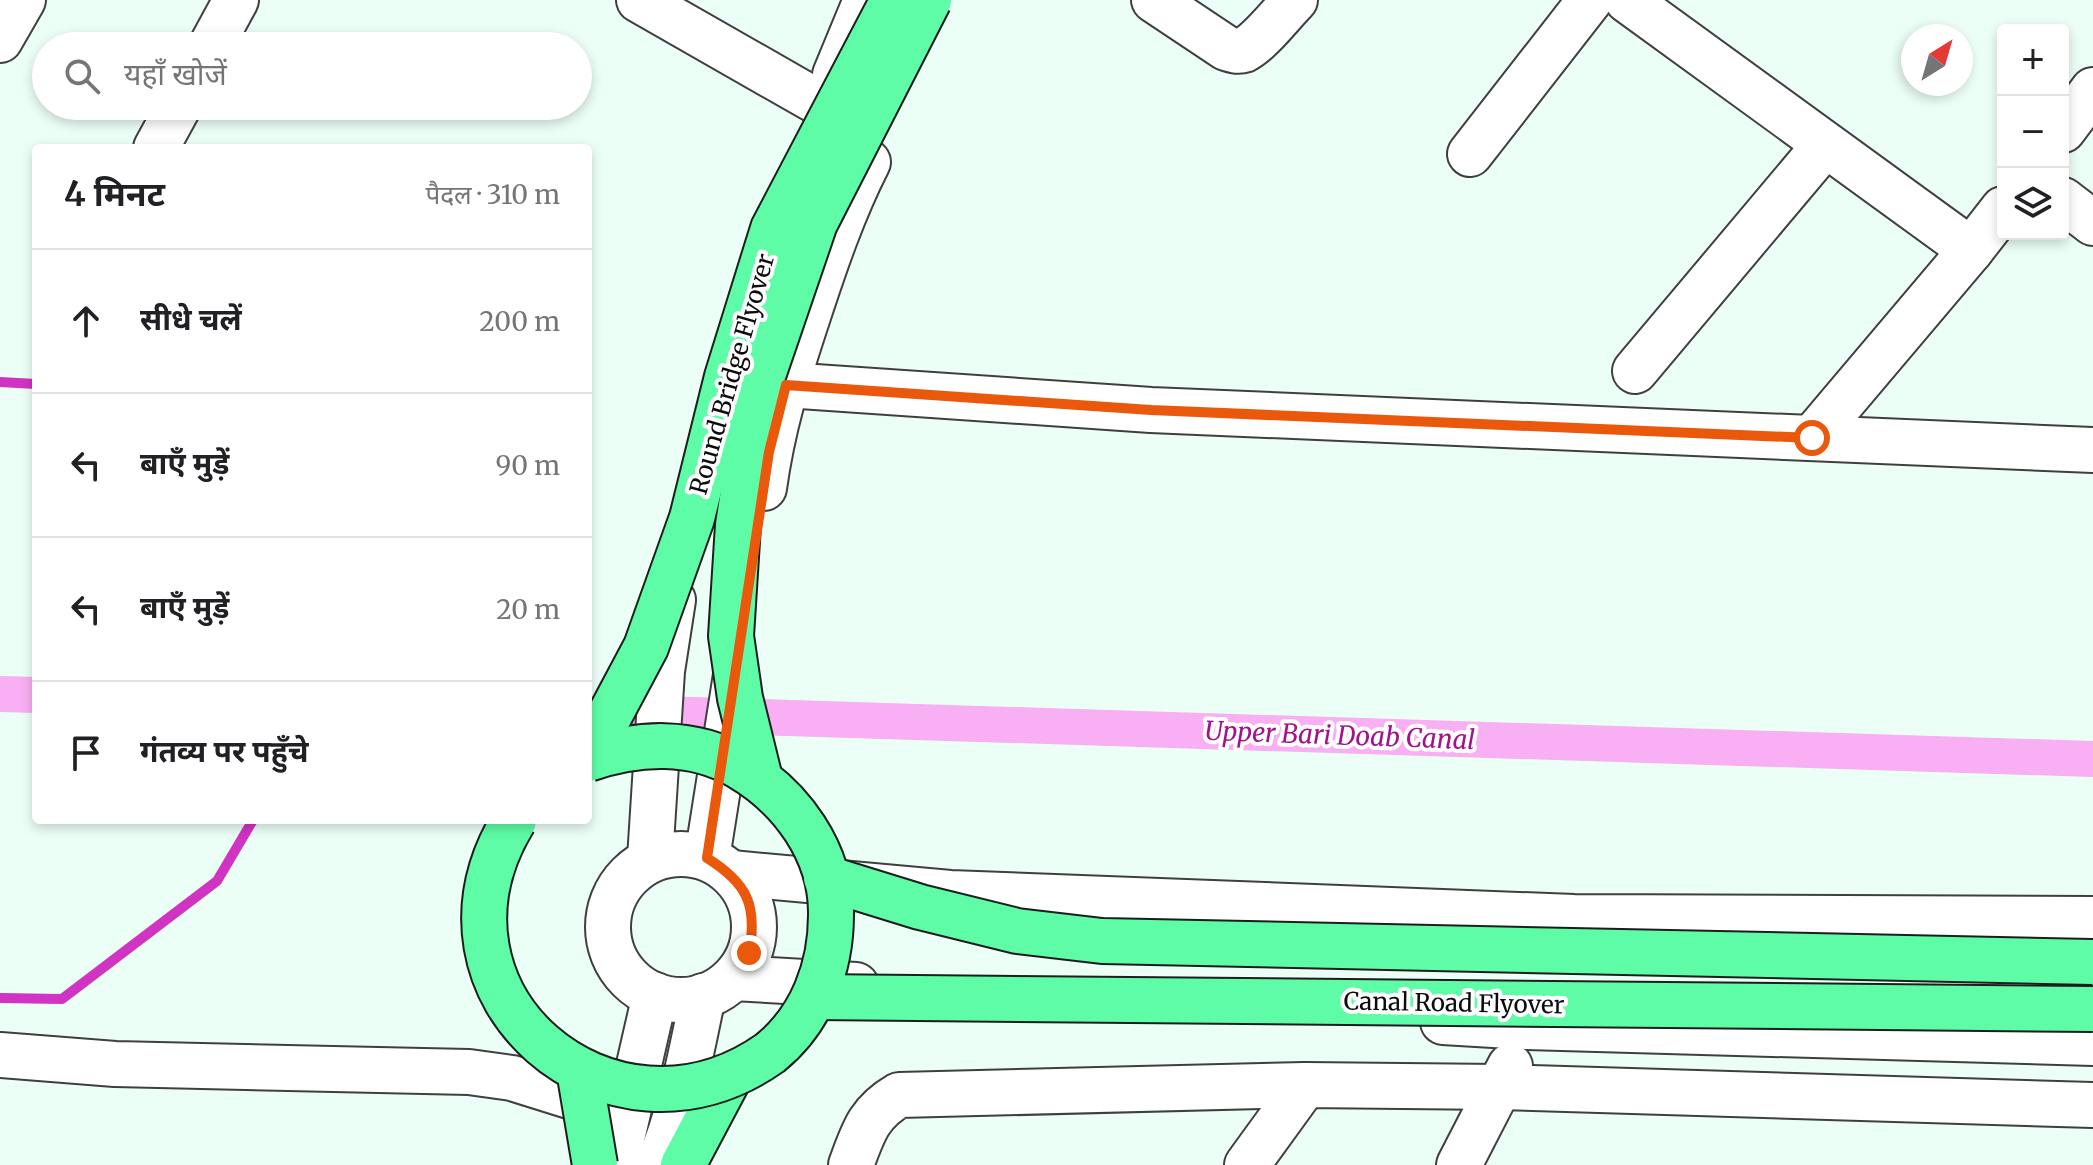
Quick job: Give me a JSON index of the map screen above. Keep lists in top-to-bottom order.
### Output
{
  "streets": {
    "main road": ["Round Bridge Flyover", "Canal Road Flyover"]
  },
  "crossings": [
    ["Round Bridge Flyover", "Canal Road Flyover"]
  ],
  "water": ["Upper Bari Doab Canal"],
  "north": "top right",
  "page": {
    "map_buttons": ["+", "−"],
    "search": "यहाँ खोजें",
    "heading": ["4 मिनट", "पैदल · 310 m"],
    "list": [
      ["सीधे चलें", "200 m"],
      ["बाएँ मुड़ें", "90 m"],
      ["बाएँ मुड़ें", "20 m"],
      "गंतव्य पर पहुँचे"
    ]
  }
}
